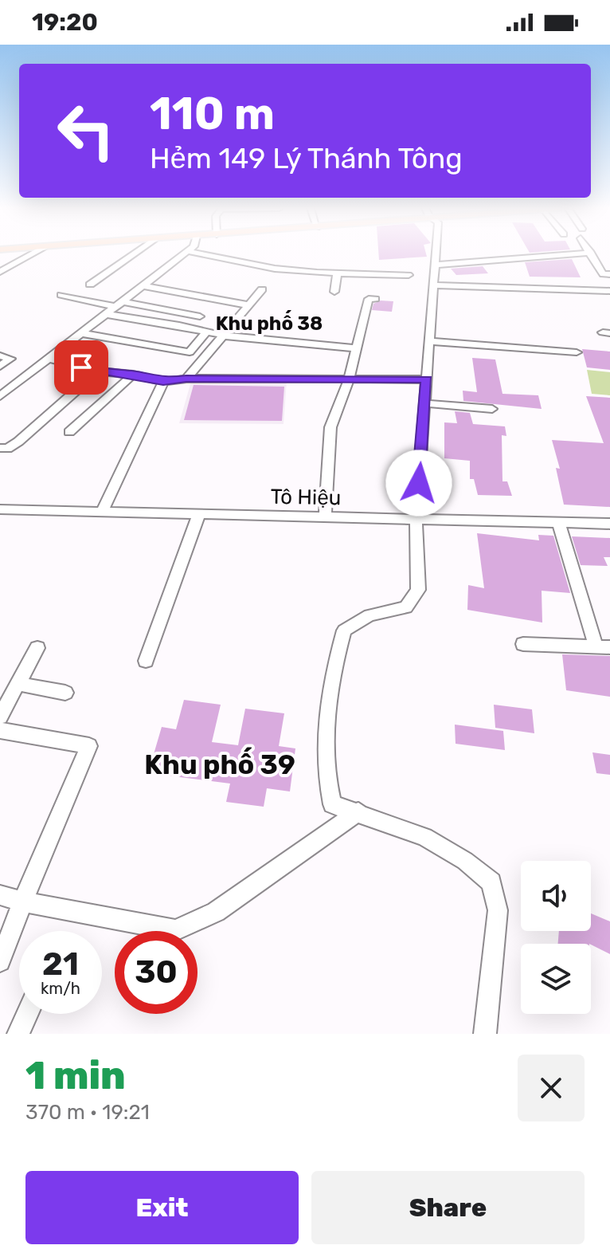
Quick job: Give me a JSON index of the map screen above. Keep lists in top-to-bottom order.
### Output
{
  "streets": {
    "street": ["Tô Hiệu"]
  },
  "districts": ["Khu phố 38", "Khu phố 39"],
  "page": {
    "status": "19:20",
    "turn": ["110 m", "Hẻm 149 Lý Thánh Tông"],
    "speed": "21 km/h",
    "limit": "30",
    "heading": ["1 min", "370 m · 19:21"],
    "buttons": ["Exit", "Share"]
  }
}
